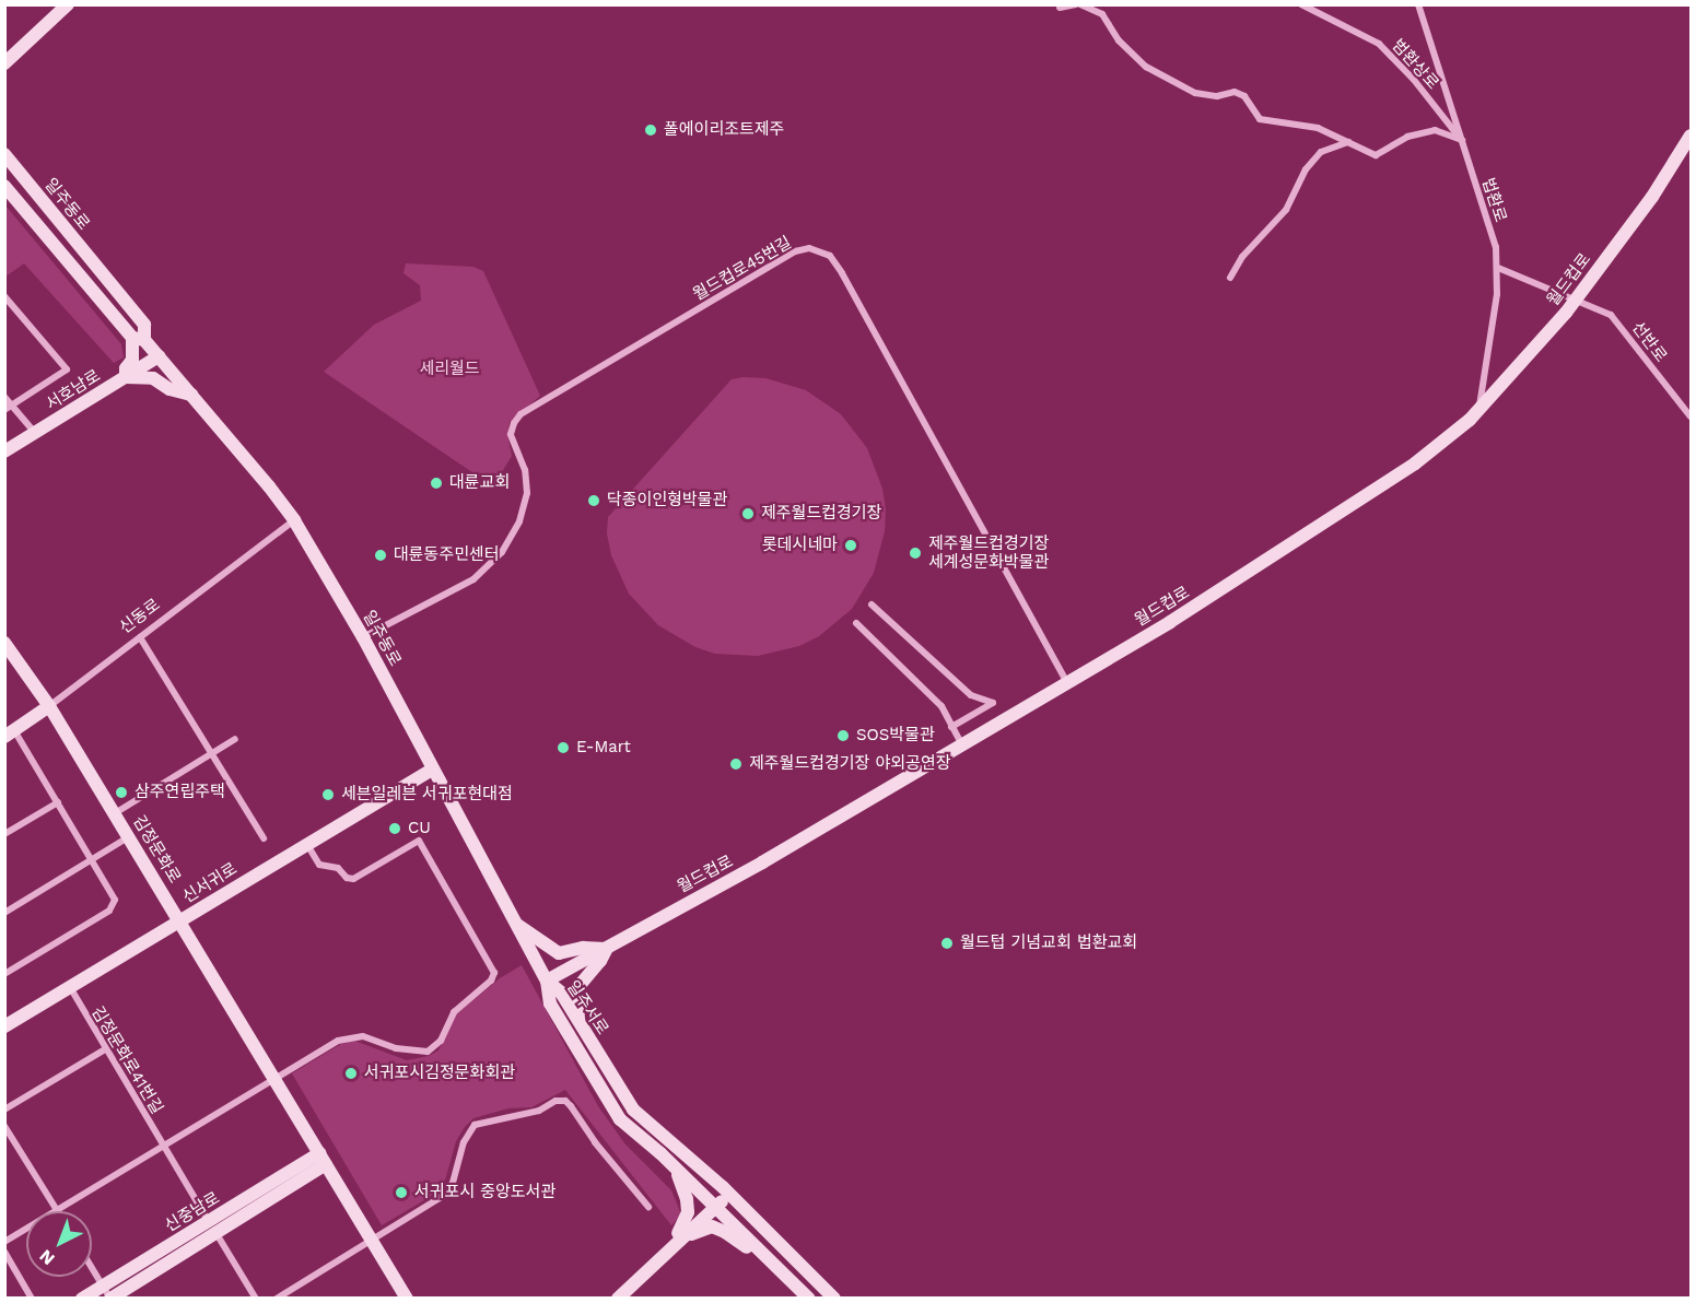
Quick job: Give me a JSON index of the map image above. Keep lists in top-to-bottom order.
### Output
{
  "streets": {
    "main road": [
      "일주동로",
      "월드컵로",
      "서호남로",
      "신동로",
      "김정문화로",
      "신서귀로",
      "일주서로",
      "신중남로"
    ],
    "street": [
      "범환상로",
      "법환로",
      "월드컵로45번길",
      "선반로",
      "김정문화로41번길"
    ]
  },
  "crossings": [
    ["범환상로", "법환로"],
    ["법환로", "월드컵로"],
    ["법환로", "선반로"],
    ["일주동로", "월드컵로45번길"],
    ["일주동로", "월드컵로"],
    ["일주동로", "서호남로"],
    ["일주동로", "신동로"],
    ["일주동로", "신서귀로"],
    ["일주동로", "일주서로"],
    ["월드컵로45번길", "월드컵로"],
    ["월드컵로", "선반로"],
    ["월드컵로", "일주서로"],
    ["신동로", "김정문화로"],
    ["김정문화로", "신서귀로"],
    ["김정문화로", "신중남로"],
    ["신서귀로", "김정문화로41번길"],
    ["김정문화로41번길", "신중남로"]
  ],
  "parks": ["세리월드"],
  "places": [
    "폴에이리조트제주",
    "대륜교회",
    "닥종이인형박물관",
    "제주월드컵경기장",
    "롯데시네마",
    "제주월드컵경기장 세계성문화박물관",
    "대륜동주민센터",
    "SOS박물관",
    "E-Mart",
    "제주월드컵경기장 야외공연장",
    "삼주연립주택",
    "세븐일레븐 서귀포현대점",
    "CU",
    "월드텁 기념교회 법환교회",
    "서귀포시김정문화회관",
    "서귀포시 중앙도서관"
  ],
  "north": "bottom left"
}
